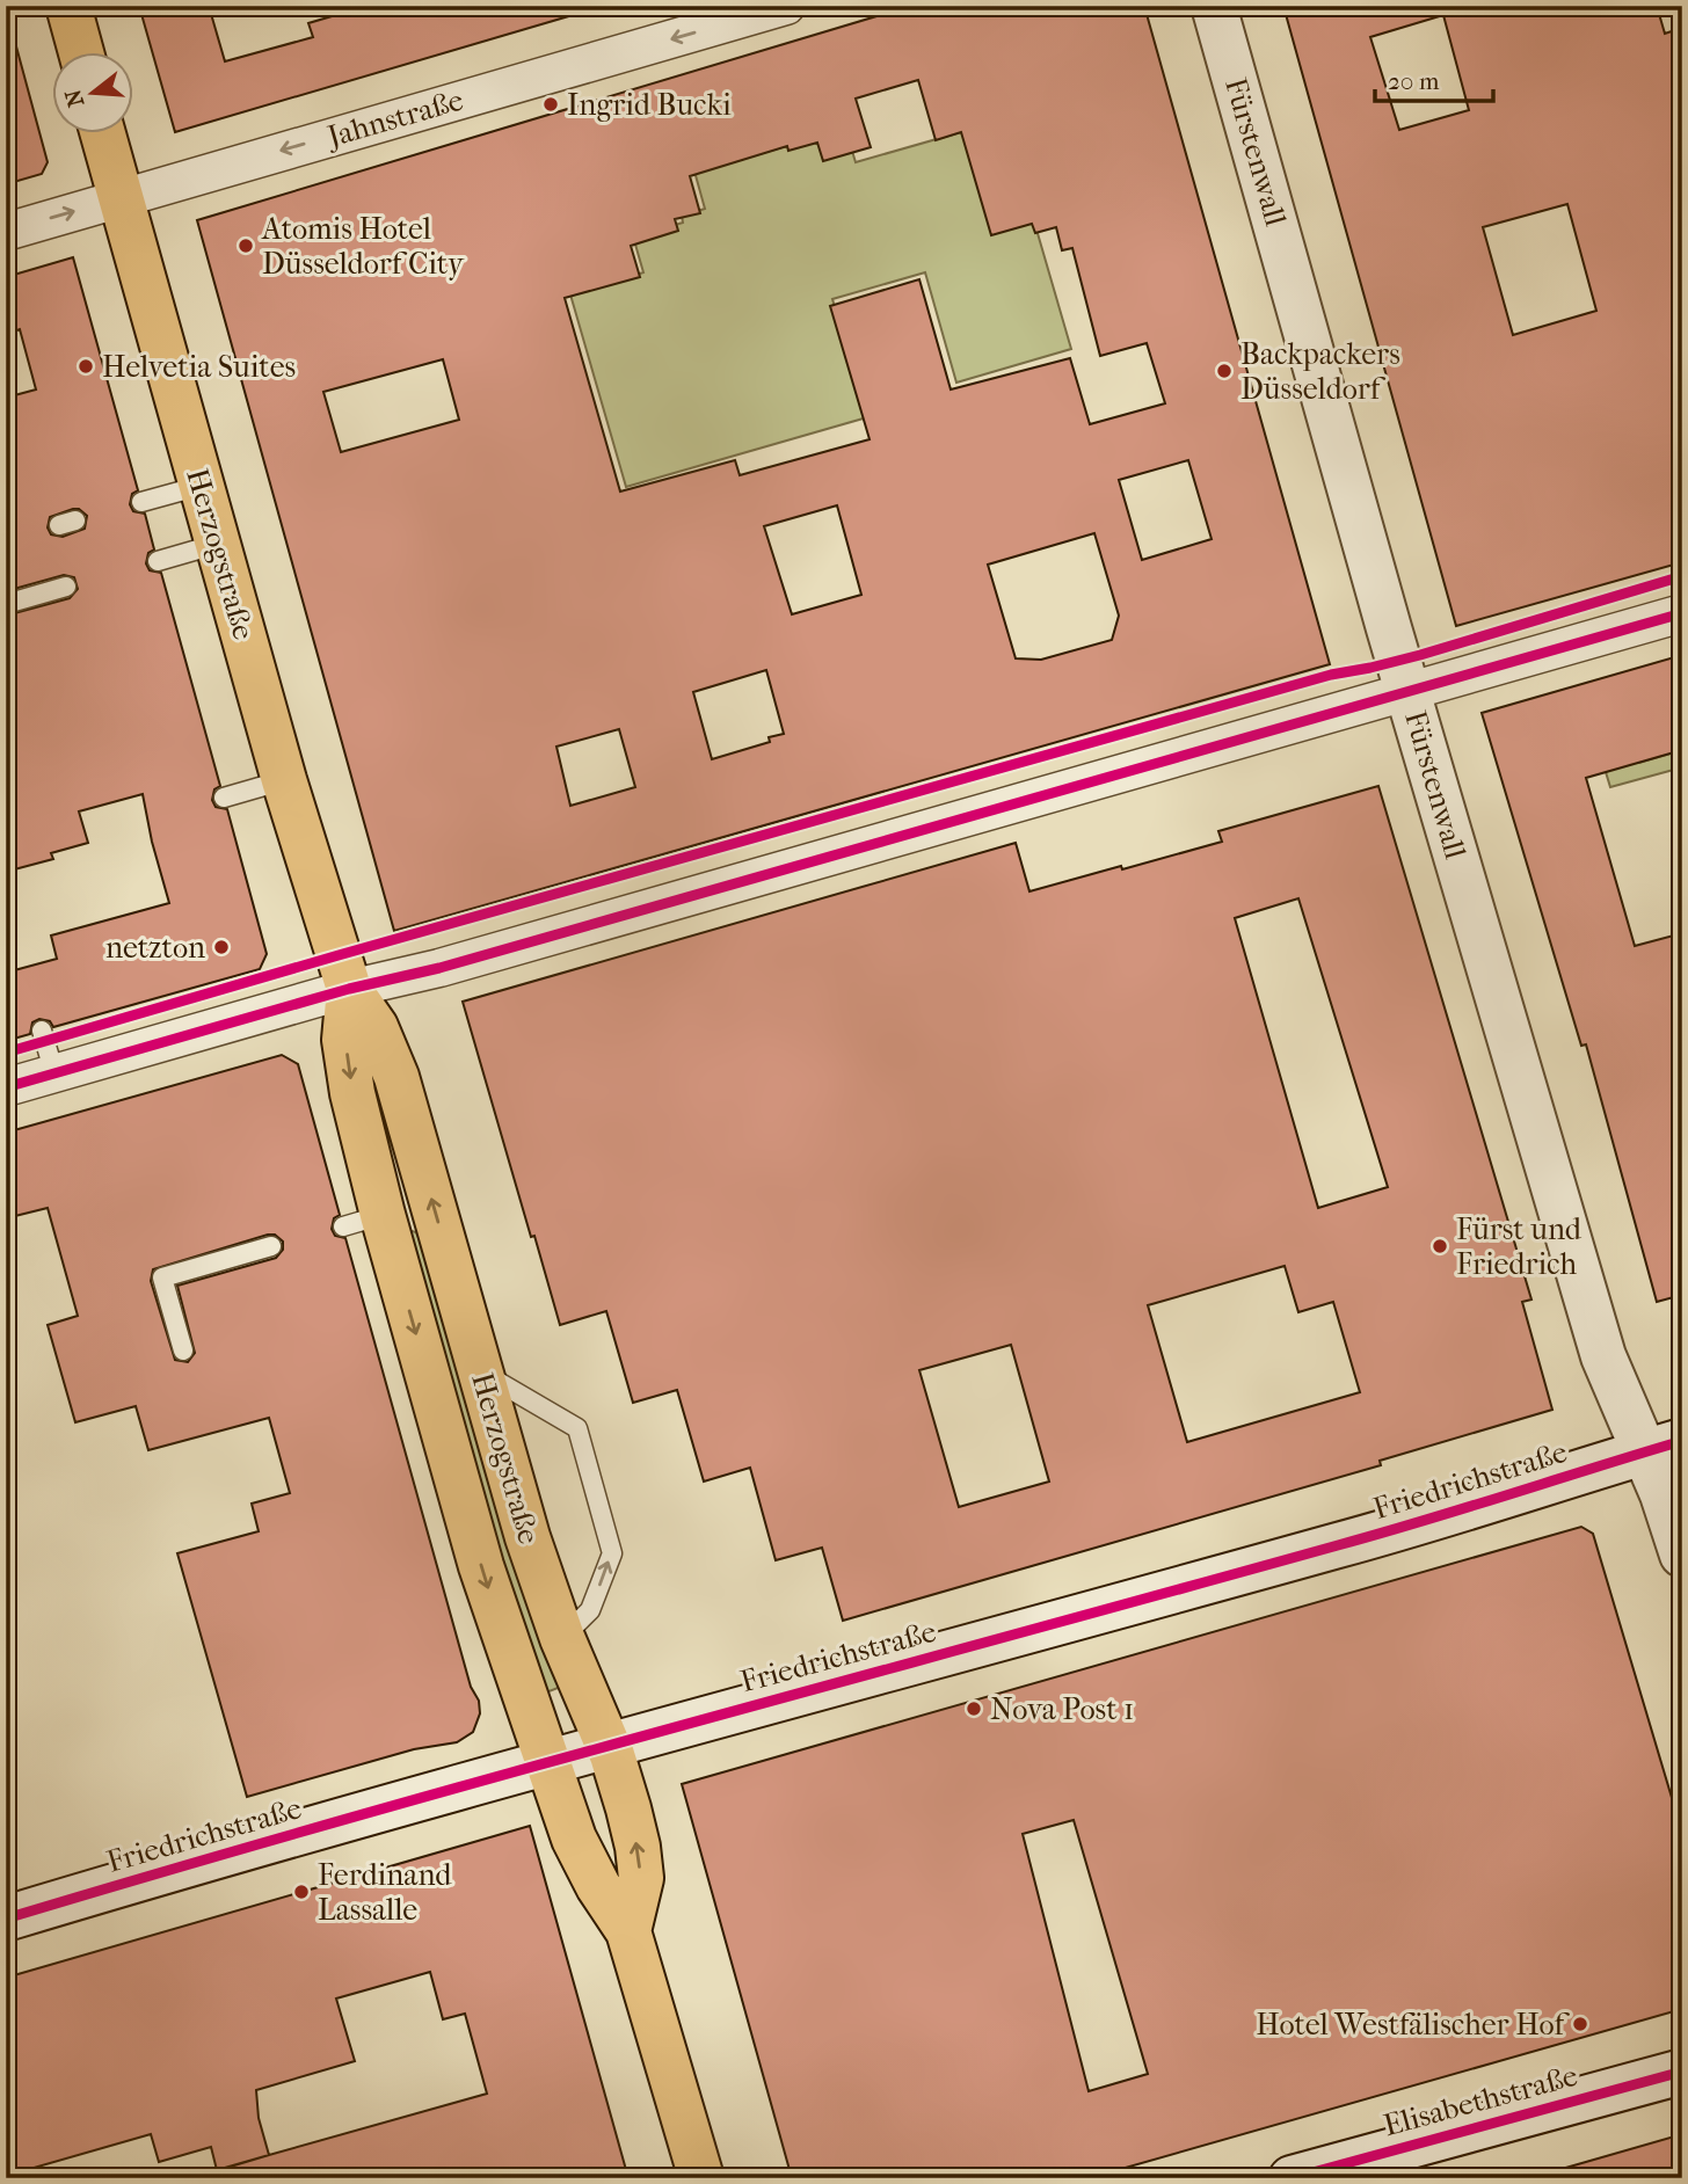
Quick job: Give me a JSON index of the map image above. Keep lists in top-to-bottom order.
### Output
{
  "streets": {
    "main road": [
      "Fürstenwall",
      "Herzogstraße",
      "Friedrichstraße",
      "Elisabethstraße"
    ],
    "street": ["Jahnstraße"]
  },
  "crossings": [
    ["Jahnstraße", "Herzogstraße"],
    ["Fürstenwall", "Friedrichstraße"],
    ["Herzogstraße", "Friedrichstraße"]
  ],
  "places": [
    "Ingrid Bucki",
    "Atomis Hotel Düsseldorf City",
    "Helvetia Suites",
    "Backpackers Düsseldorf",
    "netzton",
    "Fürst und Friedrich",
    "Nova Post 1",
    "Ferdinand Lassalle",
    "Hotel Westfälischer Hof"
  ],
  "scale_bar": "20 m",
  "north": "left"
}
